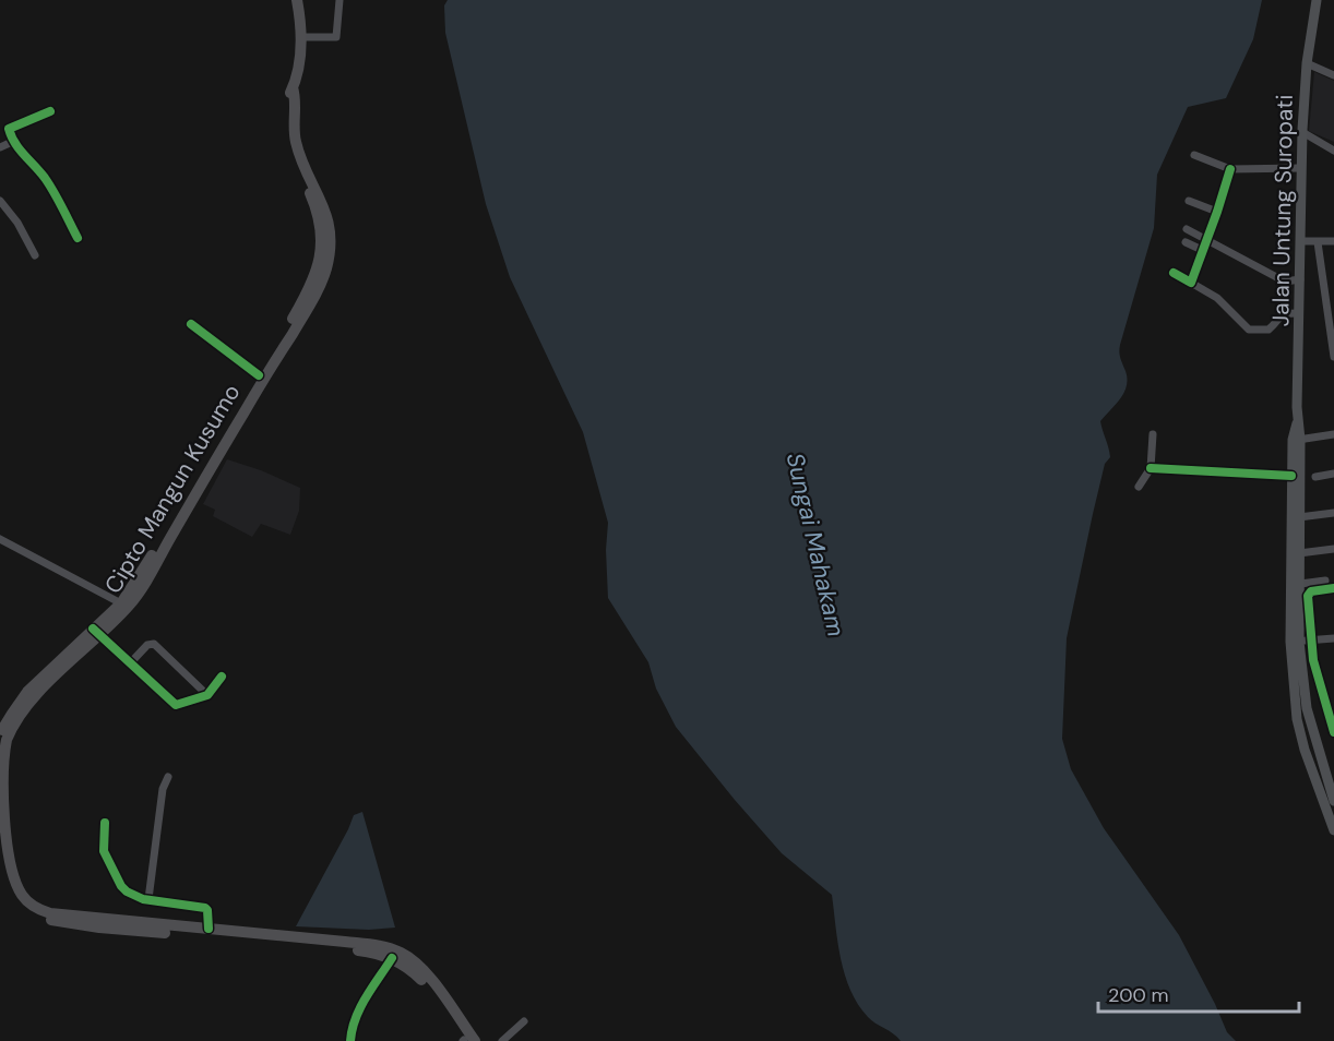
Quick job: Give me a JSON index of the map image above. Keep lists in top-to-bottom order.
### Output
{
  "streets": {
    "highway": ["Cipto Mangun Kusumo"],
    "main road": ["Jalan Untung Suropati"]
  },
  "water": ["Sungai Mahakam"],
  "scale_bar": "200 m"
}
